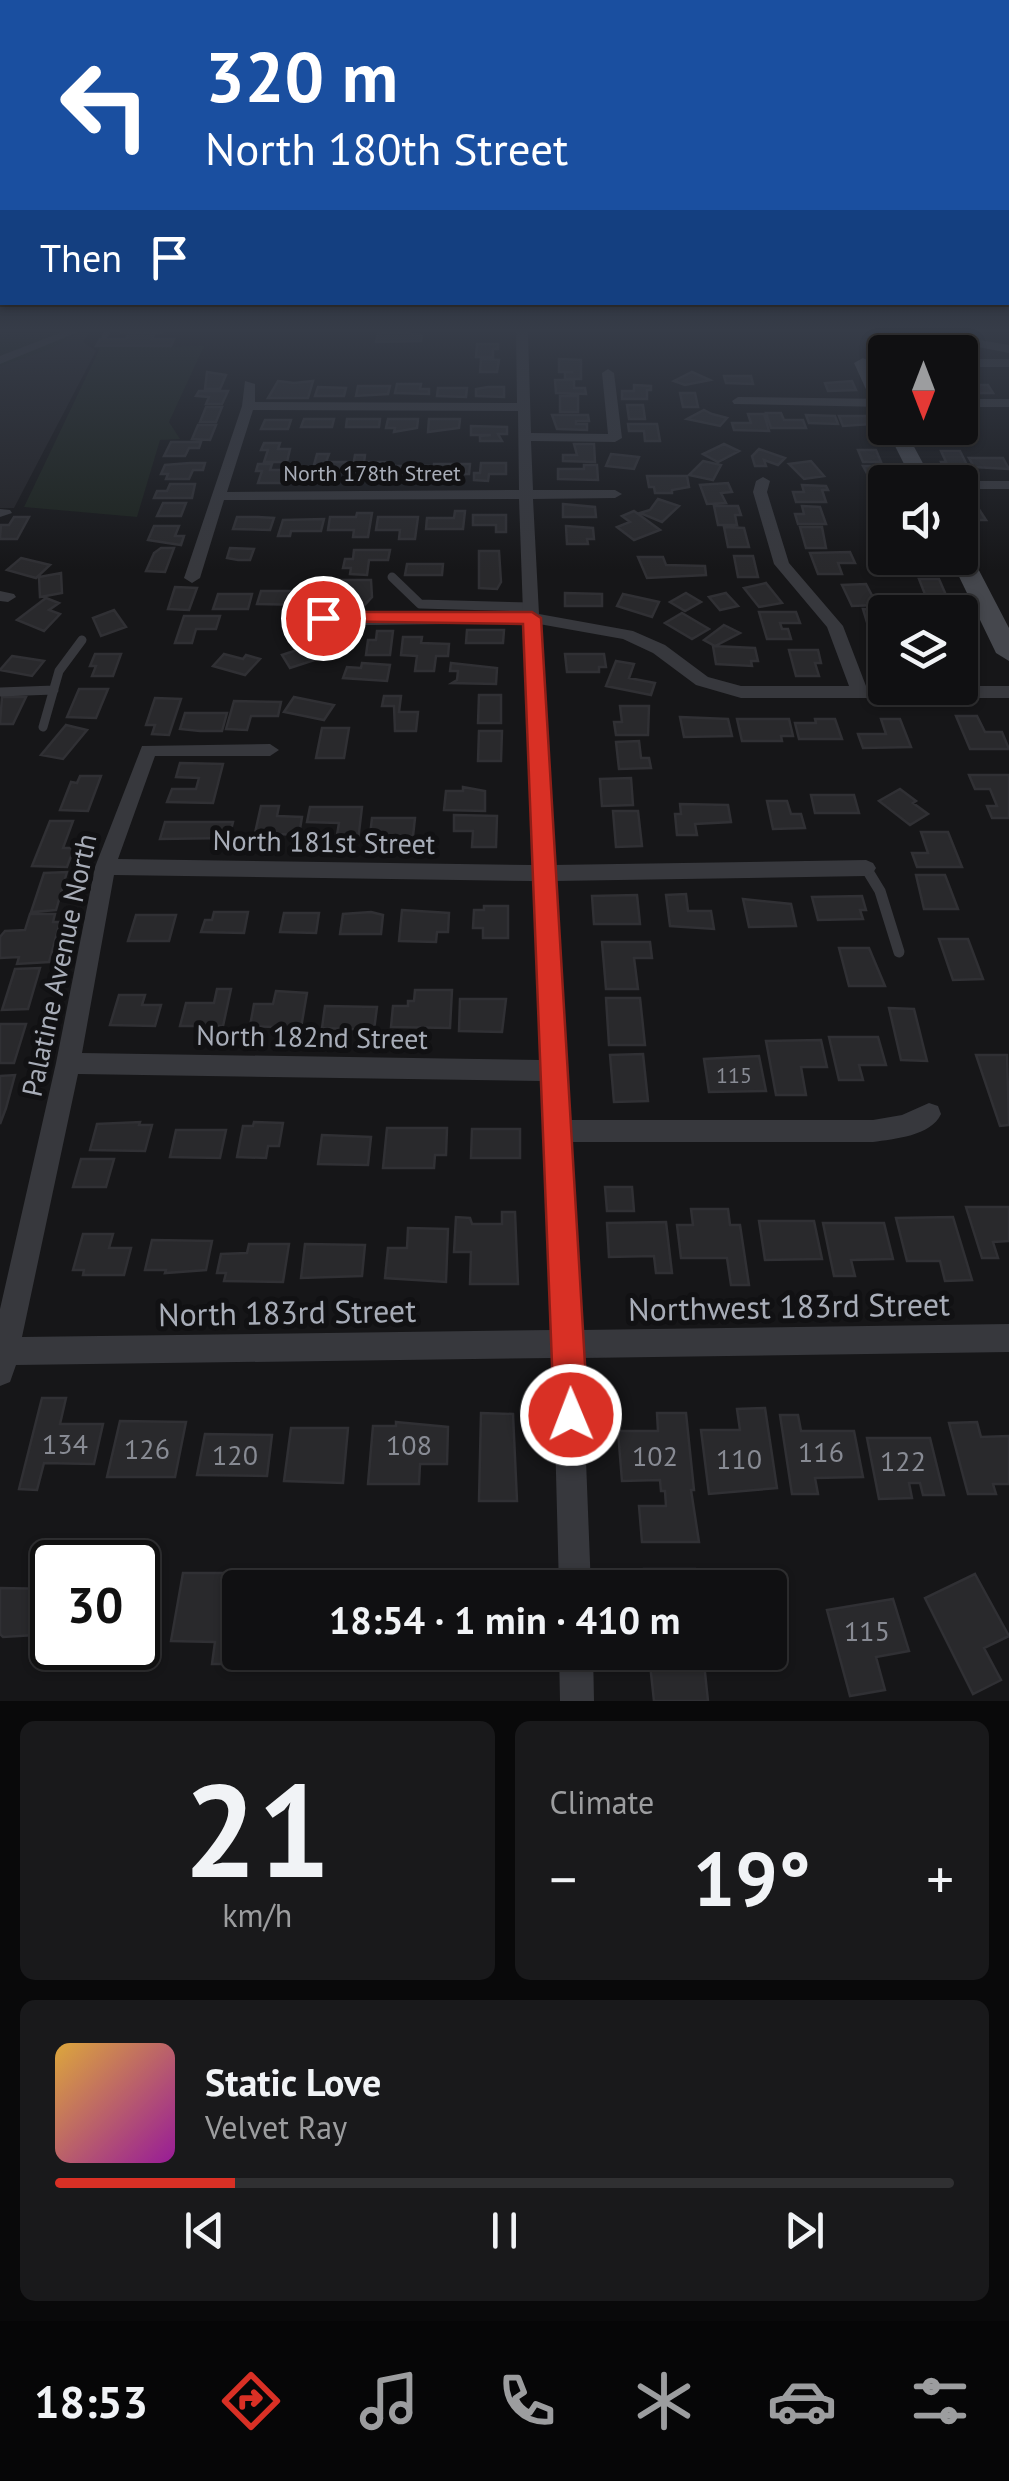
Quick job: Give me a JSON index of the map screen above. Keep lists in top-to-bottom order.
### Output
{
  "streets": {
    "street": [
      "North 178th Street",
      "North 181st Street",
      "Palatine Avenue North",
      "North 182nd Street",
      "Northwest 183rd Street",
      "North 183rd Street"
    ]
  },
  "crossings": [
    ["North 181st Street", "Palatine Avenue North"],
    ["Palatine Avenue North", "North 182nd Street"],
    ["Palatine Avenue North", "North 183rd Street"],
    ["Northwest 183rd Street", "North 183rd Street"]
  ],
  "house_numbers": [
    "115",
    "134",
    "108",
    "126",
    "116",
    "120",
    "102",
    "110",
    "122",
    "115"
  ],
  "north": "bottom",
  "page": {
    "turn": ["320 m", "North 180th Street"],
    "then": "Then",
    "limit": "30",
    "trip": "18:54 · 1 min · 410 m",
    "tile": [
      ["21", "km/h"],
      "Climate"
    ],
    "heat": ["−", "19°", "+"],
    "song": ["Static Love", "Velvet Ray"],
    "tabs": "18:53"
  }
}
